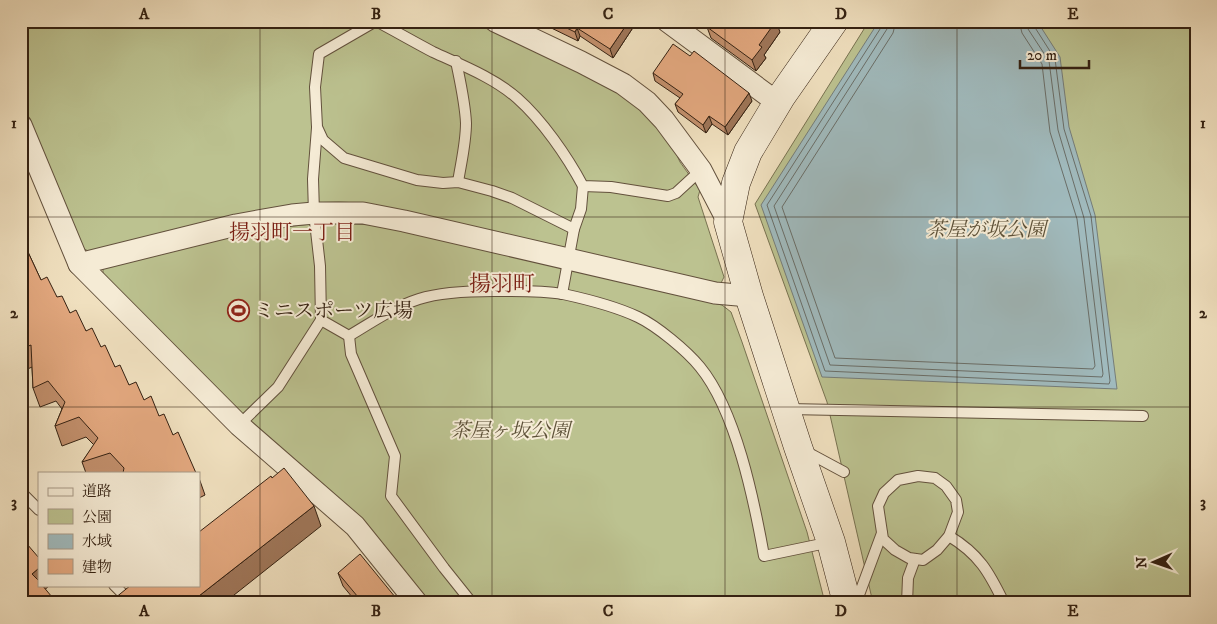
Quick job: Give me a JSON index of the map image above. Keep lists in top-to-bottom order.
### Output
{
  "districts": ["揚羽町一丁目", "揚羽町"],
  "parks": ["茶屋が坂公園", "茶屋ヶ坂公園"],
  "places": {
    "sports": ["ミニスポーツ広場"]
  },
  "legend": [
    "道路",
    "公園",
    "水域",
    "建物"
  ],
  "scale_bar": "20 m",
  "north": "left",
  "grid": {
    "columns": [
      "A",
      "B",
      "C",
      "D",
      "E"
    ],
    "rows": ["1", "2", "3"]
  }
}
